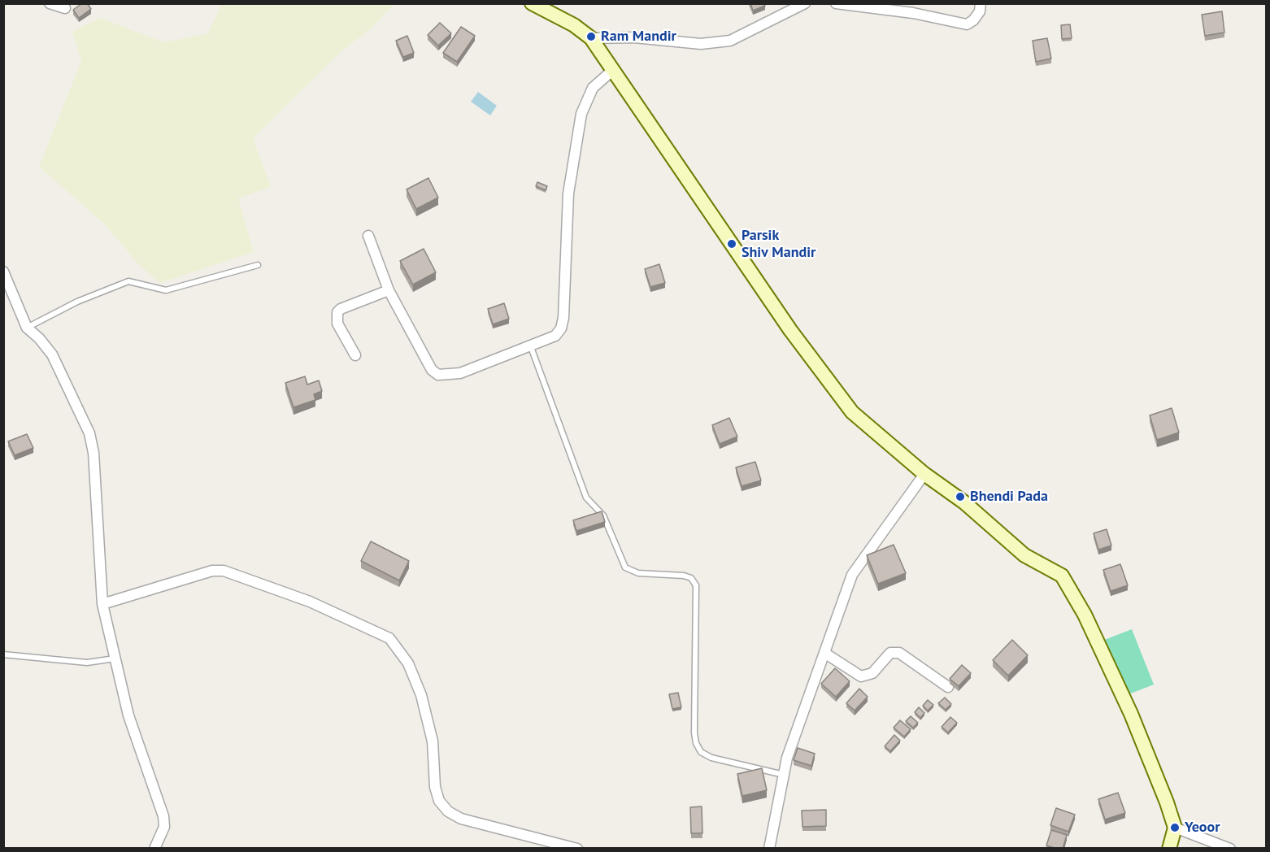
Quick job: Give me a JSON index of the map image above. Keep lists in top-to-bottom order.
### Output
{
  "places": [
    "Ram Mandir",
    "Parsik Shiv Mandir",
    "Bhendi Pada",
    "Yeoor"
  ]
}
